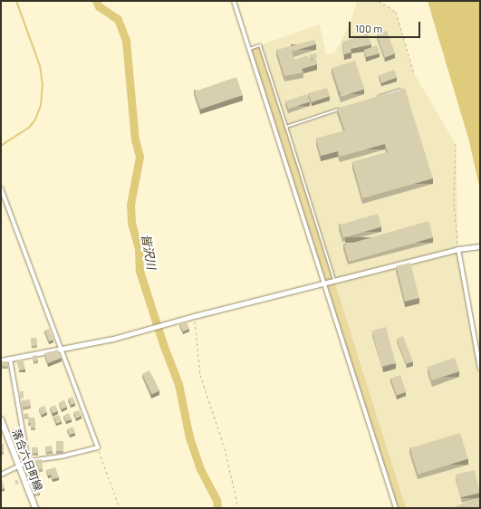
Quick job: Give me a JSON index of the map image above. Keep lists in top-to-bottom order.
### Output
{
  "streets": {
    "main road": ["落合六日町線"]
  },
  "water": ["皆沢川"],
  "scale_bar": "100 m"
}
